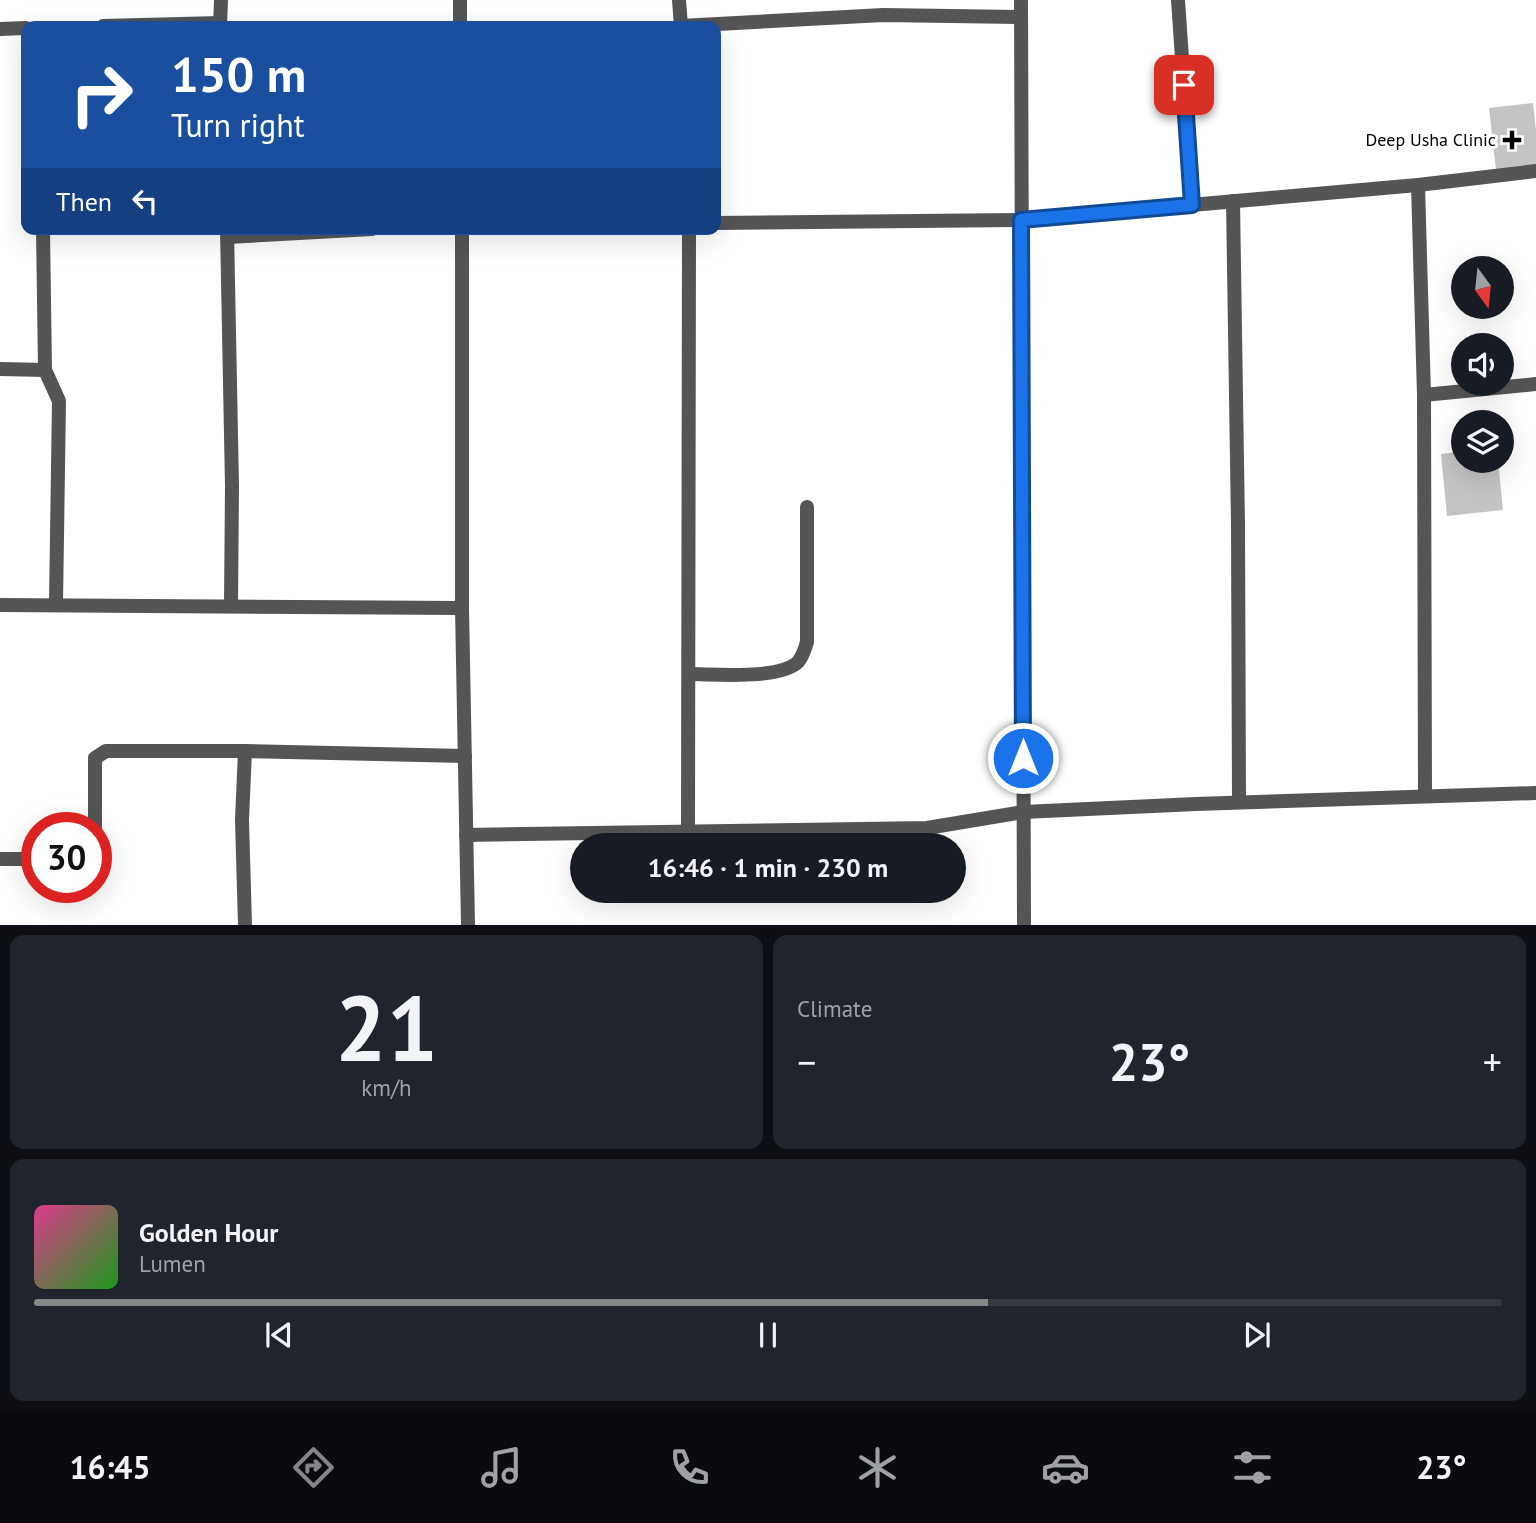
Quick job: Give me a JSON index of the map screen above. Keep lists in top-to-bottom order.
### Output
{
  "places": {
    "health": ["Deep Usha Clinic"]
  },
  "north": "bottom",
  "page": {
    "turn": ["150 m", "Turn right"],
    "then": "Then",
    "limit": "30",
    "trip": "16:46 · 1 min · 230 m",
    "tile": [
      ["21", "km/h"],
      "Climate"
    ],
    "heat": ["−", "23°", "+"],
    "song": ["Golden Hour", "Lumen"],
    "tabs": ["16:45", "23°"]
  }
}
